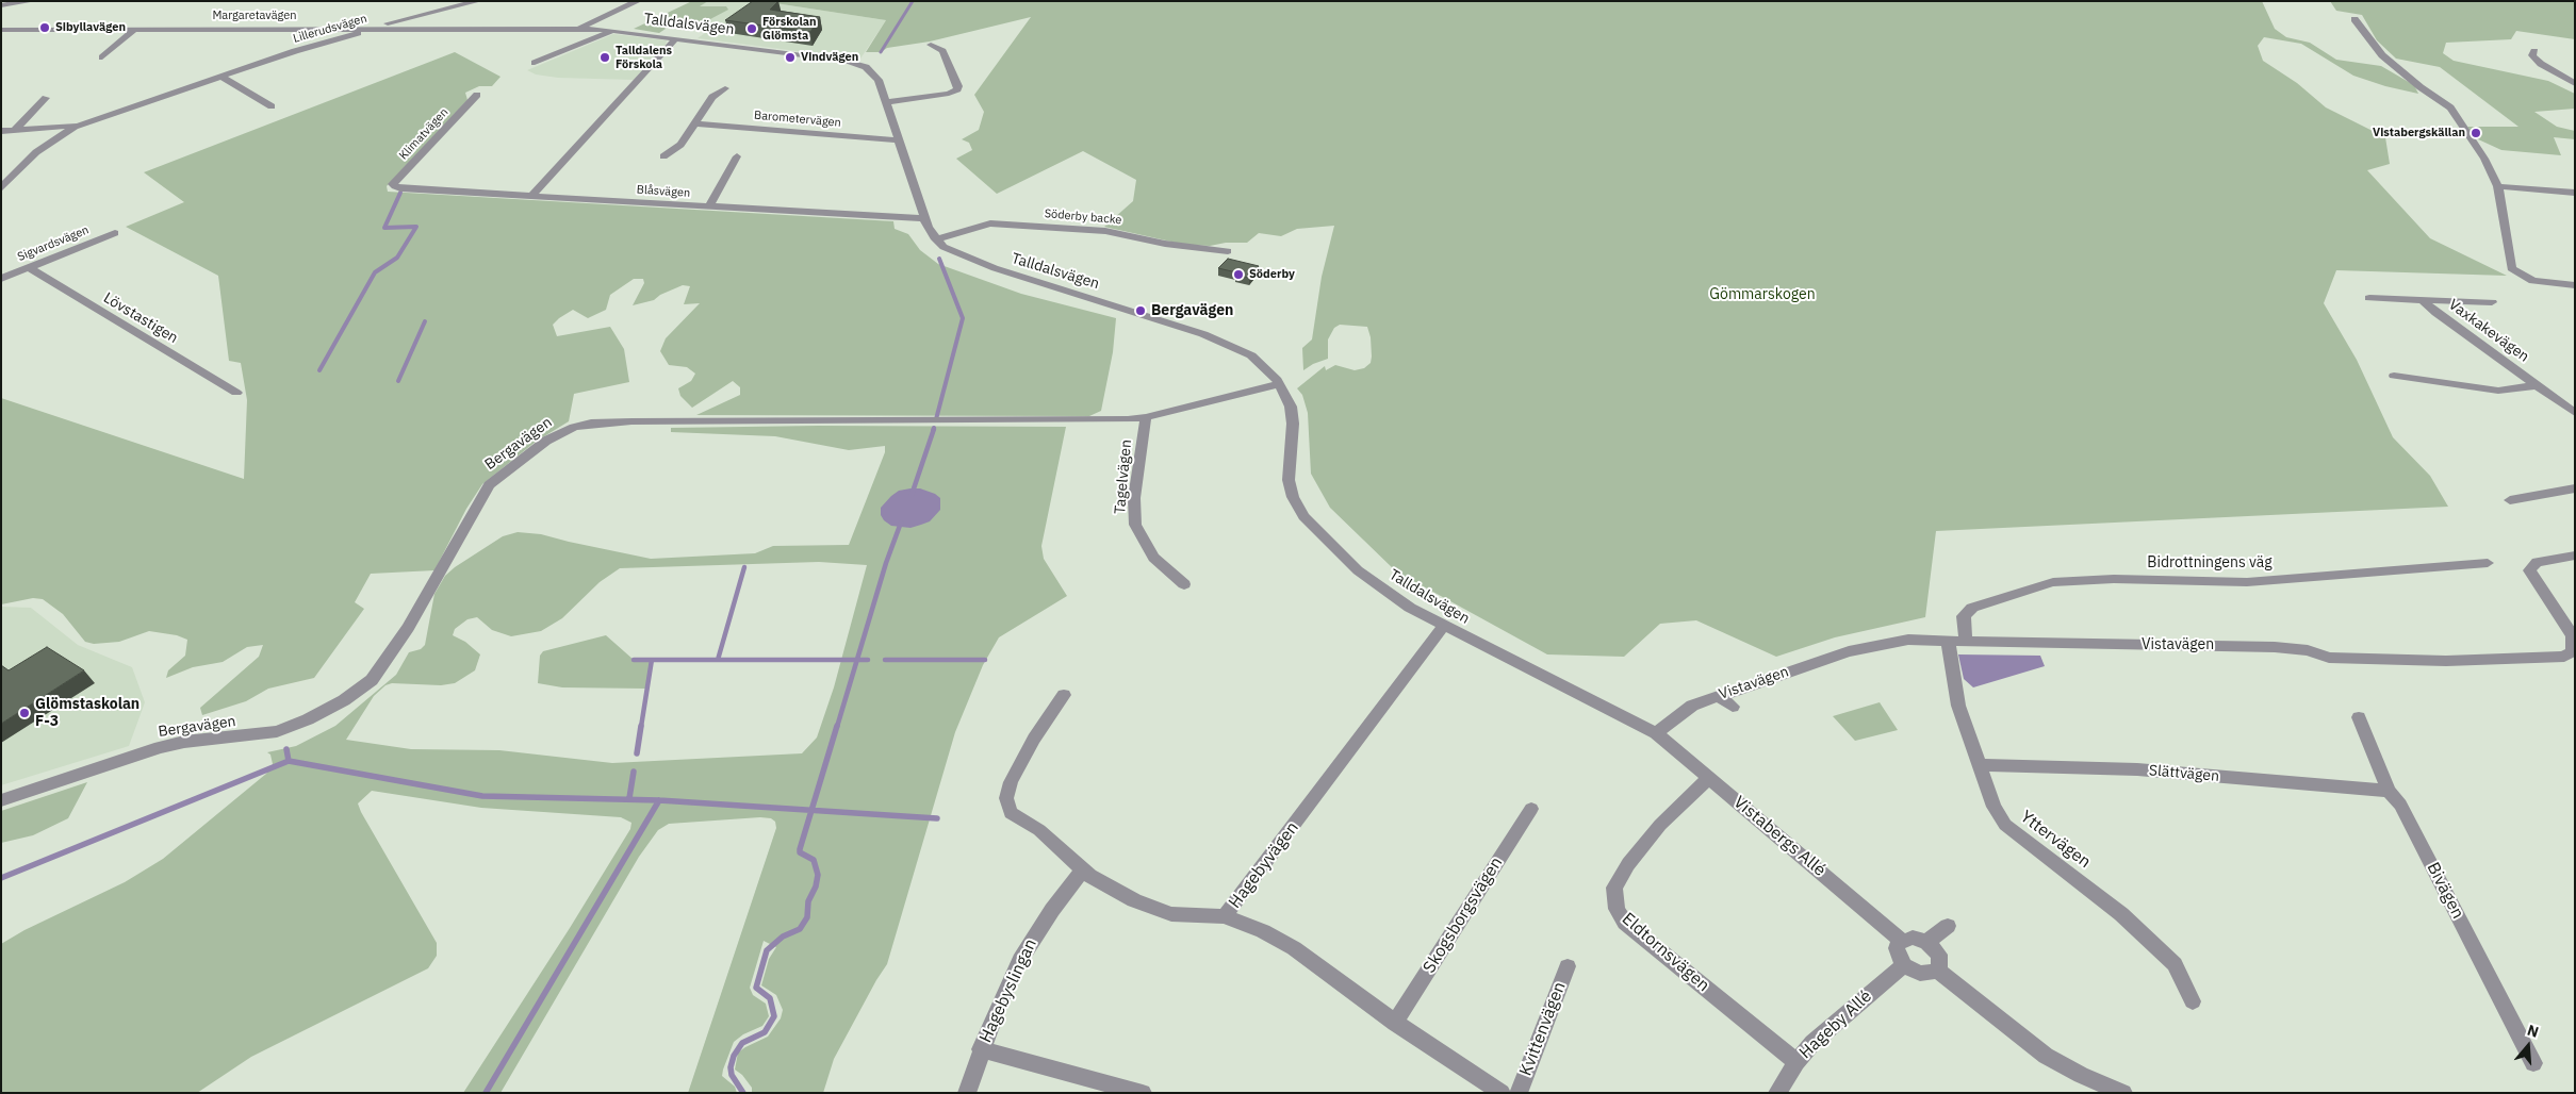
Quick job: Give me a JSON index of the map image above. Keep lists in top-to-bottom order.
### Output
{
  "streets": {
    "street": [
      "Margaretavägen",
      "Talldalsvägen",
      "Lillerudsvägen",
      "Barometervägen",
      "Klimatvägen",
      "Blåsvägen",
      "Söderby backe",
      "Sigvardsvägen",
      "Lövstastigen",
      "Vaxkakevägen",
      "Bergavägen",
      "Tagelvägen",
      "Bidrottningens väg",
      "Vistavägen",
      "Slättvägen",
      "Vistabergs Allé",
      "Yttervägen",
      "Hagebyvägen",
      "Bivägen",
      "Skogsborgsvägen",
      "Eldtornsvägen",
      "Hagebyslingan",
      "Hageby Allé",
      "Kvittenvägen"
    ]
  },
  "crossings": [
    ["Margaretavägen", "Talldalsvägen"],
    ["Margaretavägen", "Lillerudsvägen"],
    ["Talldalsvägen", "Lillerudsvägen"],
    ["Talldalsvägen", "Barometervägen"],
    ["Talldalsvägen", "Blåsvägen"],
    ["Talldalsvägen", "Söderby backe"],
    ["Talldalsvägen", "Bergavägen"],
    ["Talldalsvägen", "Vistavägen"],
    ["Talldalsvägen", "Vistabergs Allé"],
    ["Talldalsvägen", "Hagebyvägen"],
    ["Klimatvägen", "Blåsvägen"],
    ["Sigvardsvägen", "Lövstastigen"],
    ["Bergavägen", "Tagelvägen"],
    ["Bidrottningens väg", "Vistavägen"],
    ["Vistavägen", "Vistabergs Allé"],
    ["Vistavägen", "Yttervägen"],
    ["Slättvägen", "Yttervägen"],
    ["Slättvägen", "Bivägen"],
    ["Vistabergs Allé", "Eldtornsvägen"],
    ["Vistabergs Allé", "Hageby Allé"],
    ["Hagebyvägen", "Skogsborgsvägen"],
    ["Eldtornsvägen", "Hageby Allé"]
  ],
  "parks": ["Gömmarskogen"],
  "places": [
    "Sibyllavägen",
    "Förskolan Glömsta",
    "Talldalens Förskola",
    "Vindvägen",
    "Vistabergskällan",
    "Söderby",
    "Bergavägen",
    "Glömstaskolan F-3"
  ],
  "north": "top"
}
